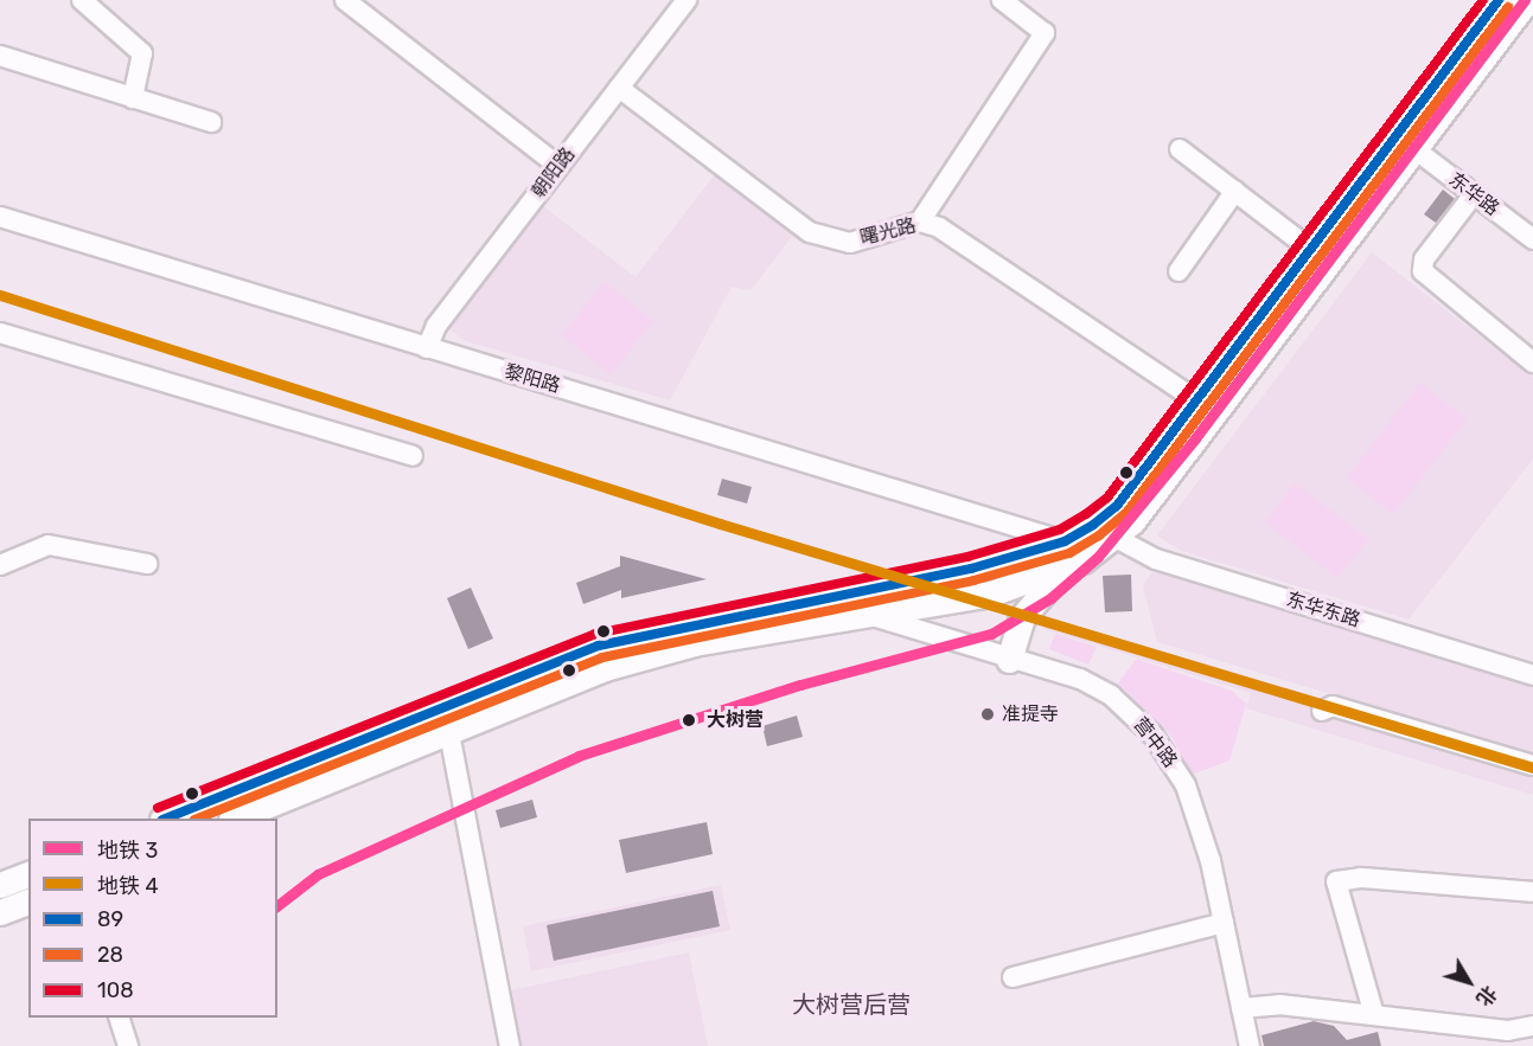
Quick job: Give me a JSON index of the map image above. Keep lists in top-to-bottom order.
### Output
{
  "streets": {
    "street": [
      "朝阳路",
      "东华路",
      "曙光路",
      "黎阳路",
      "东华东路",
      "营中路"
    ]
  },
  "crossings": [
    ["朝阳路", "曙光路"],
    ["朝阳路", "黎阳路"]
  ],
  "districts": ["大树营后营"],
  "places": ["准提寺", "大树营"],
  "lines": [
    "metro line 3",
    "transit line 89",
    "transit line 108",
    "transit line 28",
    "metro line 4"
  ],
  "legend": [
    "地铁 3",
    "地铁 4",
    "89",
    "28",
    "108"
  ],
  "north": "bottom right"
}
